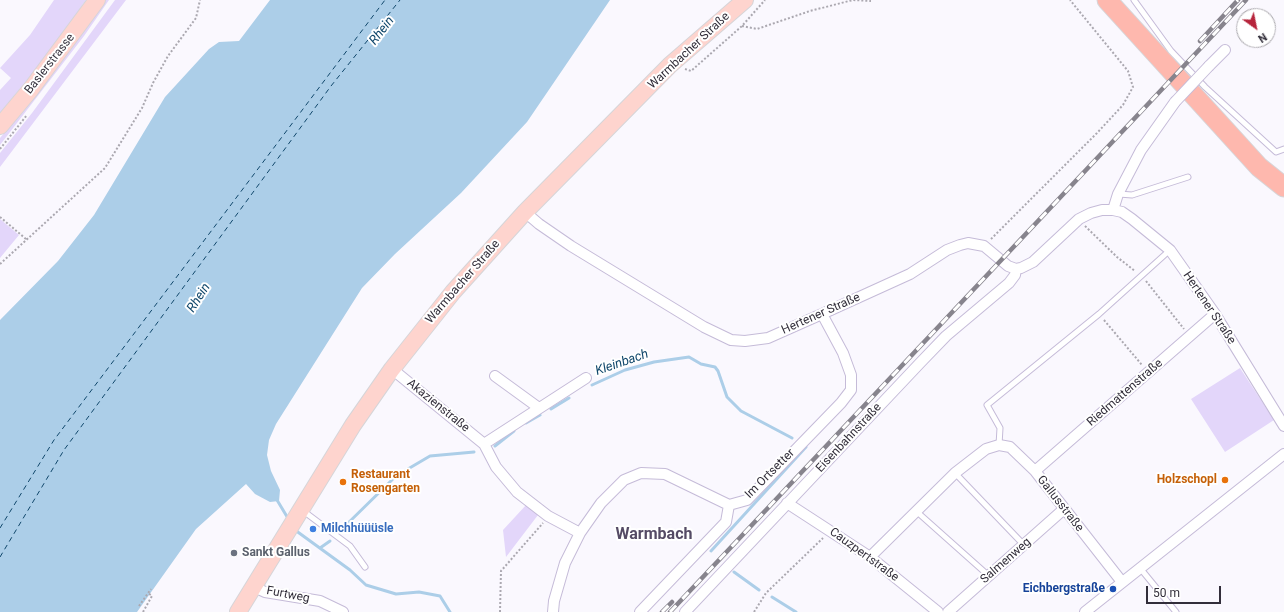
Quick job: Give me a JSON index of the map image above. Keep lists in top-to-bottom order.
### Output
{
  "streets": {
    "main road": ["Warmbacher Straße", "Baslerstrasse"],
    "street": [
      "Hertener Straße",
      "Riedmattenstraße",
      "Akazienstraße",
      "Eisenbahnstraße",
      "Im Ortsetter",
      "Gallusstraße",
      "Cauzpertstraße",
      "Salmenweg",
      "Furtweg"
    ]
  },
  "crossings": [
    ["Warmbacher Straße", "Hertener Straße"],
    ["Warmbacher Straße", "Akazienstraße"],
    ["Warmbacher Straße", "Furtweg"],
    ["Hertener Straße", "Riedmattenstraße"],
    ["Hertener Straße", "Im Ortsetter"],
    ["Riedmattenstraße", "Gallusstraße"],
    ["Eisenbahnstraße", "Cauzpertstraße"],
    ["Gallusstraße", "Salmenweg"]
  ],
  "districts": ["Warmbach"],
  "water": ["Rhein", "Kleinbach"],
  "places": [
    "Holzschopl",
    "Restaurant Rosengarten",
    "Milchhüüüsle",
    "Sankt Gallus",
    "Eichbergstraße"
  ],
  "scale_bar": "50 m",
  "north": "bottom right"
}
